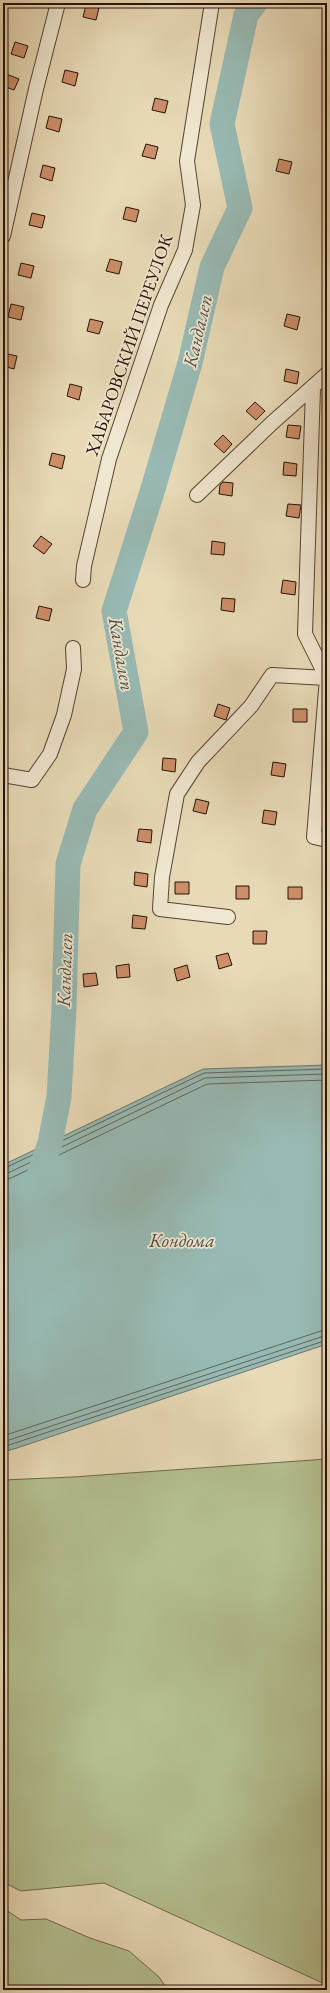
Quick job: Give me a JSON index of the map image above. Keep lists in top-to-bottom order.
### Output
{
  "streets": {
    "street": ["ХАБАРОВСКИЙ ПЕРЕУЛОК"]
  },
  "water": ["Кандалеп", "Кондома"]
}
